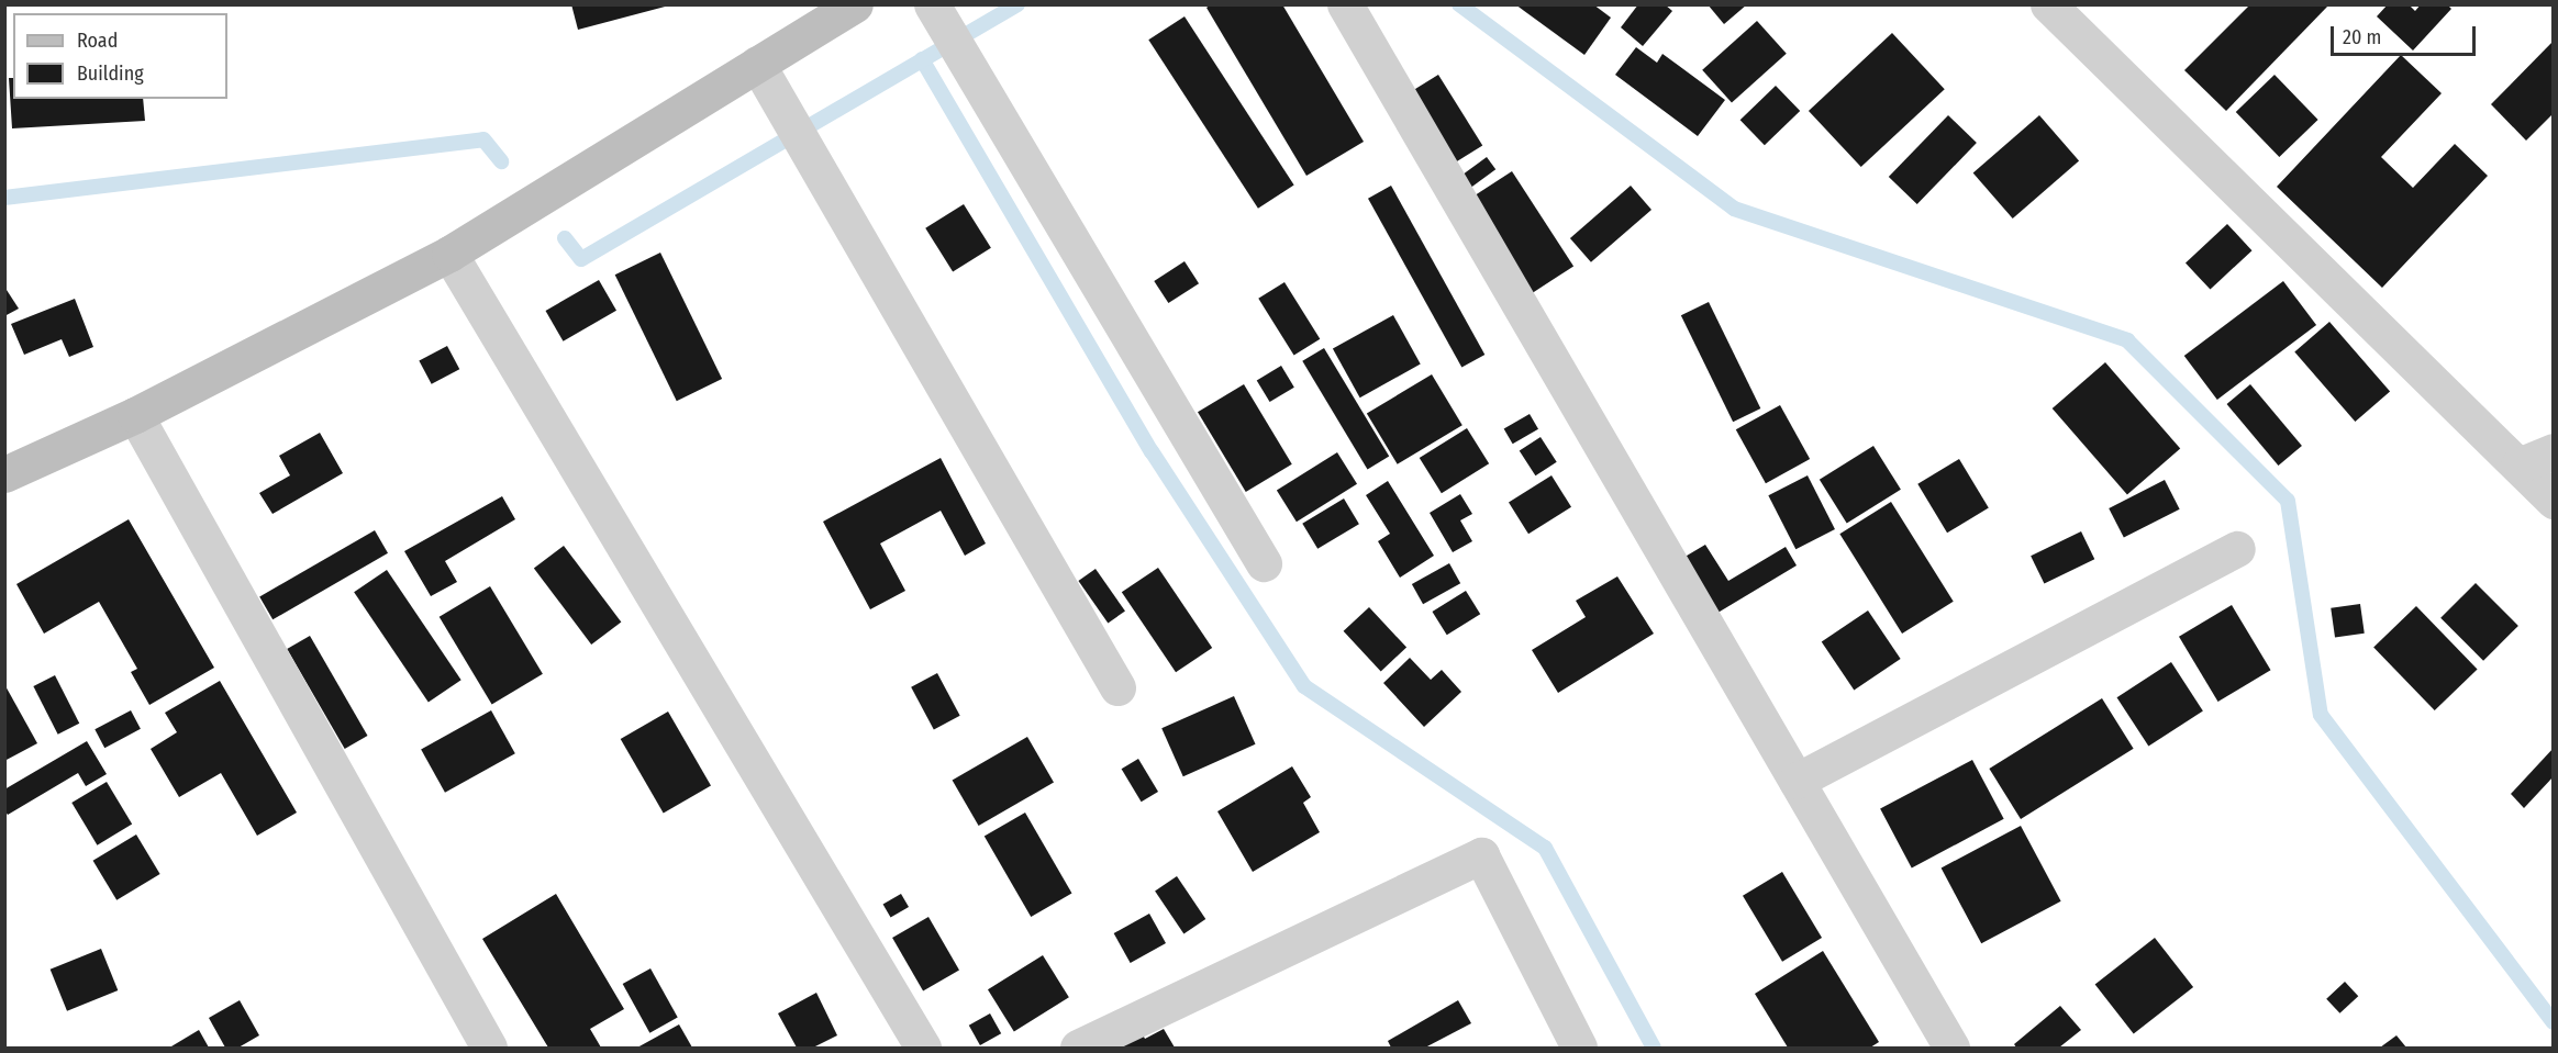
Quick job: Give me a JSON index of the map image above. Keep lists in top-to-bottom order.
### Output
{
  "legend": ["Road", "Building"],
  "scale_bar": "20 m"
}
